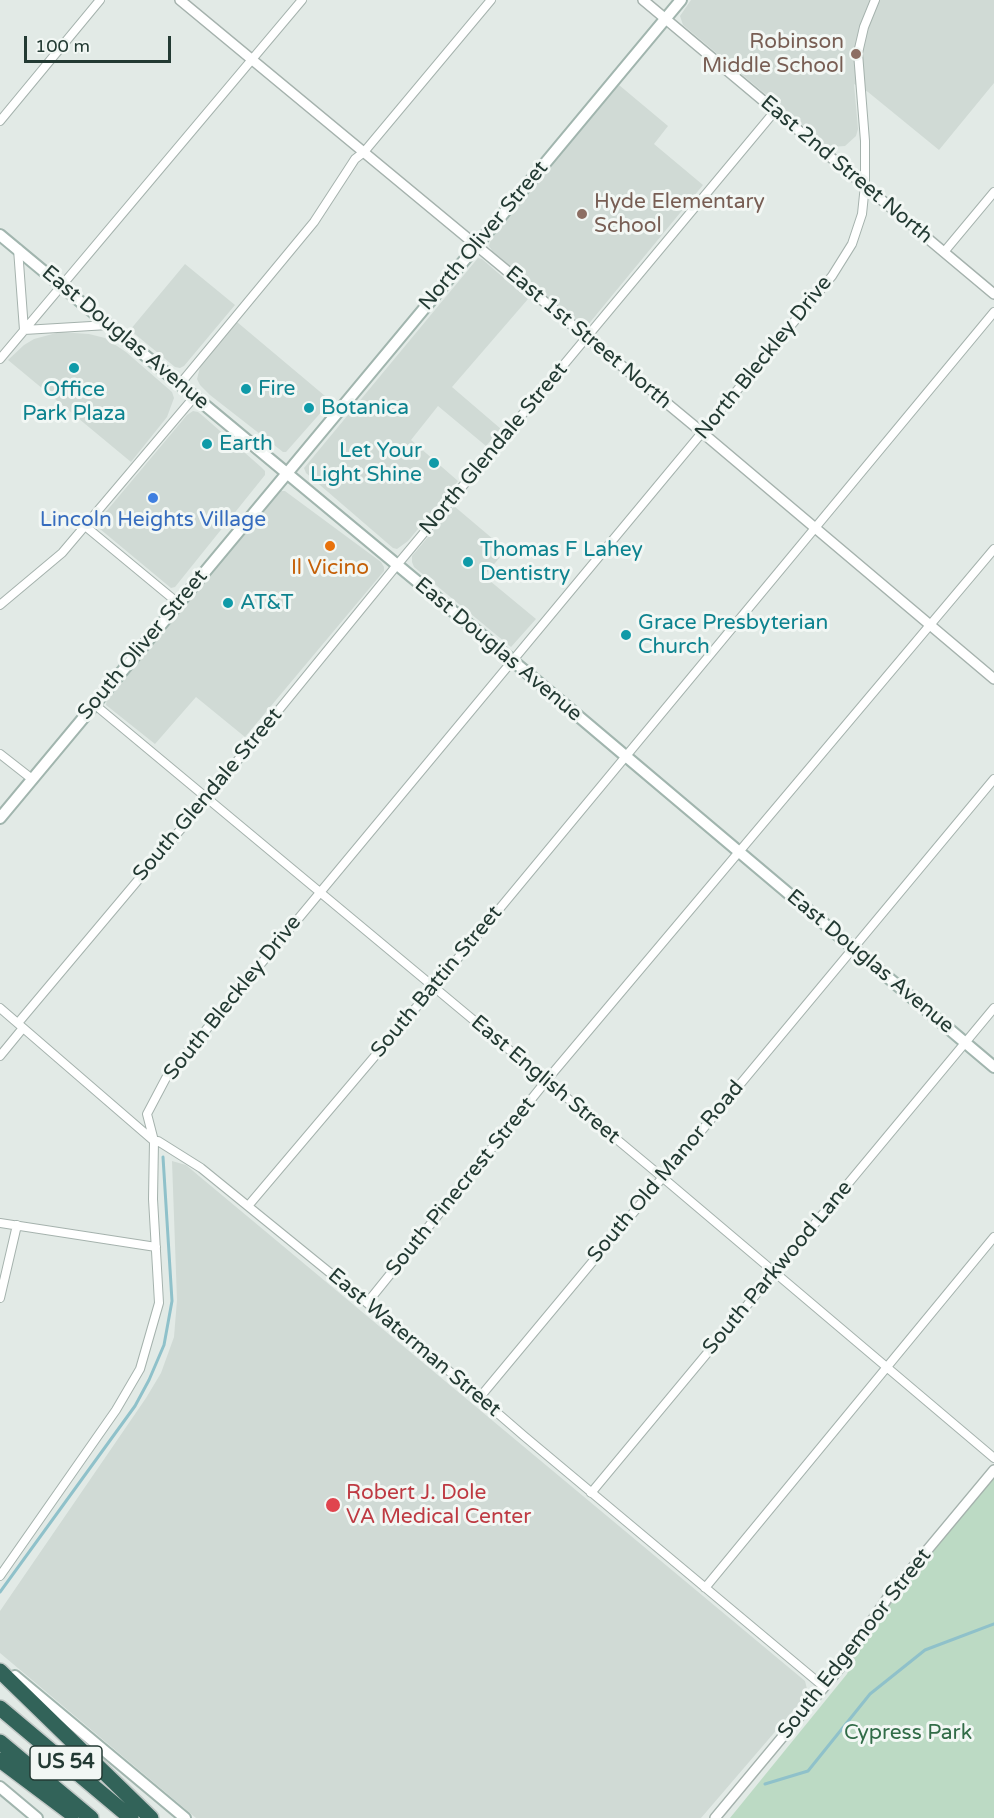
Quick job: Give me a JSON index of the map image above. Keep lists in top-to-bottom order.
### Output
{
  "streets": {
    "highway": ["US 54"],
    "main road": ["North Oliver Street", "East Douglas Avenue", "South Oliver Street"],
    "street": [
      "East 2nd Street North",
      "East 1st Street North",
      "North Bleckley Drive",
      "North Glendale Street",
      "South Glendale Street",
      "South Battin Street",
      "South Bleckley Drive",
      "East English Street",
      "South Old Manor Road",
      "South Pinecrest Street",
      "South Parkwood Lane",
      "East Waterman Street",
      "South Edgemoor Street"
    ]
  },
  "crossings": [
    ["East 2nd Street North", "North Oliver Street"],
    ["East 2nd Street North", "North Bleckley Drive"],
    ["East 2nd Street North", "North Glendale Street"],
    ["North Oliver Street", "East Douglas Avenue"],
    ["North Oliver Street", "East 1st Street North"],
    ["North Oliver Street", "South Oliver Street"],
    ["East Douglas Avenue", "North Bleckley Drive"],
    ["East Douglas Avenue", "North Glendale Street"],
    ["East Douglas Avenue", "South Oliver Street"],
    ["East Douglas Avenue", "South Glendale Street"],
    ["East Douglas Avenue", "South Battin Street"],
    ["East Douglas Avenue", "South Bleckley Drive"],
    ["East Douglas Avenue", "South Old Manor Road"],
    ["East Douglas Avenue", "South Pinecrest Street"],
    ["East Douglas Avenue", "South Parkwood Lane"],
    ["East 1st Street North", "North Bleckley Drive"],
    ["East 1st Street North", "North Glendale Street"],
    ["East 1st Street North", "South Battin Street"],
    ["East 1st Street North", "South Pinecrest Street"],
    ["North Bleckley Drive", "South Bleckley Drive"],
    ["North Glendale Street", "South Glendale Street"],
    ["South Oliver Street", "East English Street"],
    ["South Glendale Street", "East English Street"],
    ["South Glendale Street", "East Waterman Street"],
    ["South Battin Street", "East English Street"],
    ["South Battin Street", "East Waterman Street"],
    ["South Bleckley Drive", "East English Street"],
    ["South Bleckley Drive", "East Waterman Street"],
    ["East English Street", "South Old Manor Road"],
    ["East English Street", "South Pinecrest Street"],
    ["East English Street", "South Parkwood Lane"],
    ["South Old Manor Road", "East Waterman Street"],
    ["South Pinecrest Street", "East Waterman Street"],
    ["South Parkwood Lane", "East Waterman Street"],
    ["East Waterman Street", "South Edgemoor Street"]
  ],
  "parks": ["Cypress Park"],
  "places": [
    "Robinson Middle School",
    "Hyde Elementary School",
    "Office Park Plaza",
    "Fire",
    "Botanica",
    "Earth",
    "Let Your Light Shine",
    "Lincoln Heights Village",
    "Il Vicino",
    "Thomas F Lahey Dentistry",
    "AT&T",
    "Grace Presbyterian Church",
    "Robert J. Dole VA Medical Center"
  ],
  "scale_bar": "100 m"
}
